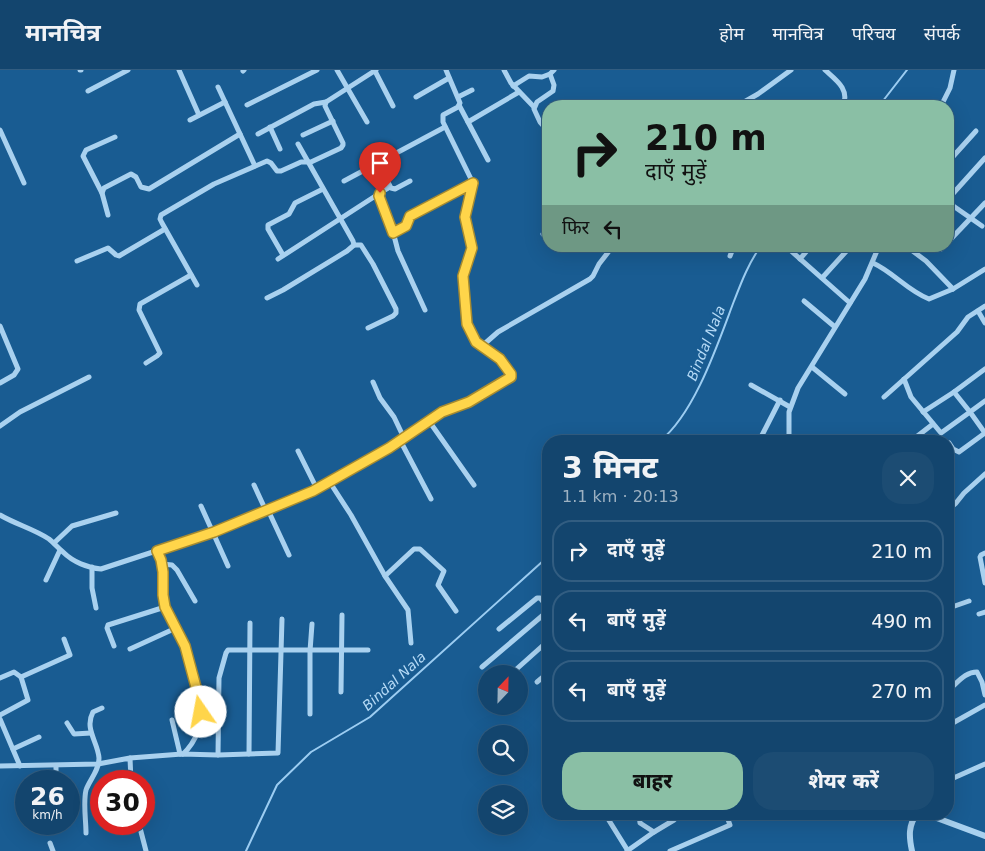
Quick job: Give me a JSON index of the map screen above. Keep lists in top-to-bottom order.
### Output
{
  "water": ["Bindal Nala"],
  "north": "top",
  "page": {
    "header": "मानचित्र",
    "nav": [
      "होम",
      "मानचित्र",
      "परिचय",
      "संपर्क"
    ],
    "turn": ["210 m", "दाएँ मुड़ें"],
    "then": "फिर",
    "heading": ["3 मिनट", "1.1 km · 20:13"],
    "list": [
      {
        "name": "दाएँ मुड़ें",
        "value": "210 m"
      },
      {
        "name": "बाएँ मुड़ें",
        "value": "490 m"
      },
      {
        "name": "बाएँ मुड़ें",
        "value": "270 m"
      }
    ],
    "buttons": ["बाहर", "शेयर करें"],
    "speed": "26 km/h",
    "limit": "30"
  }
}
